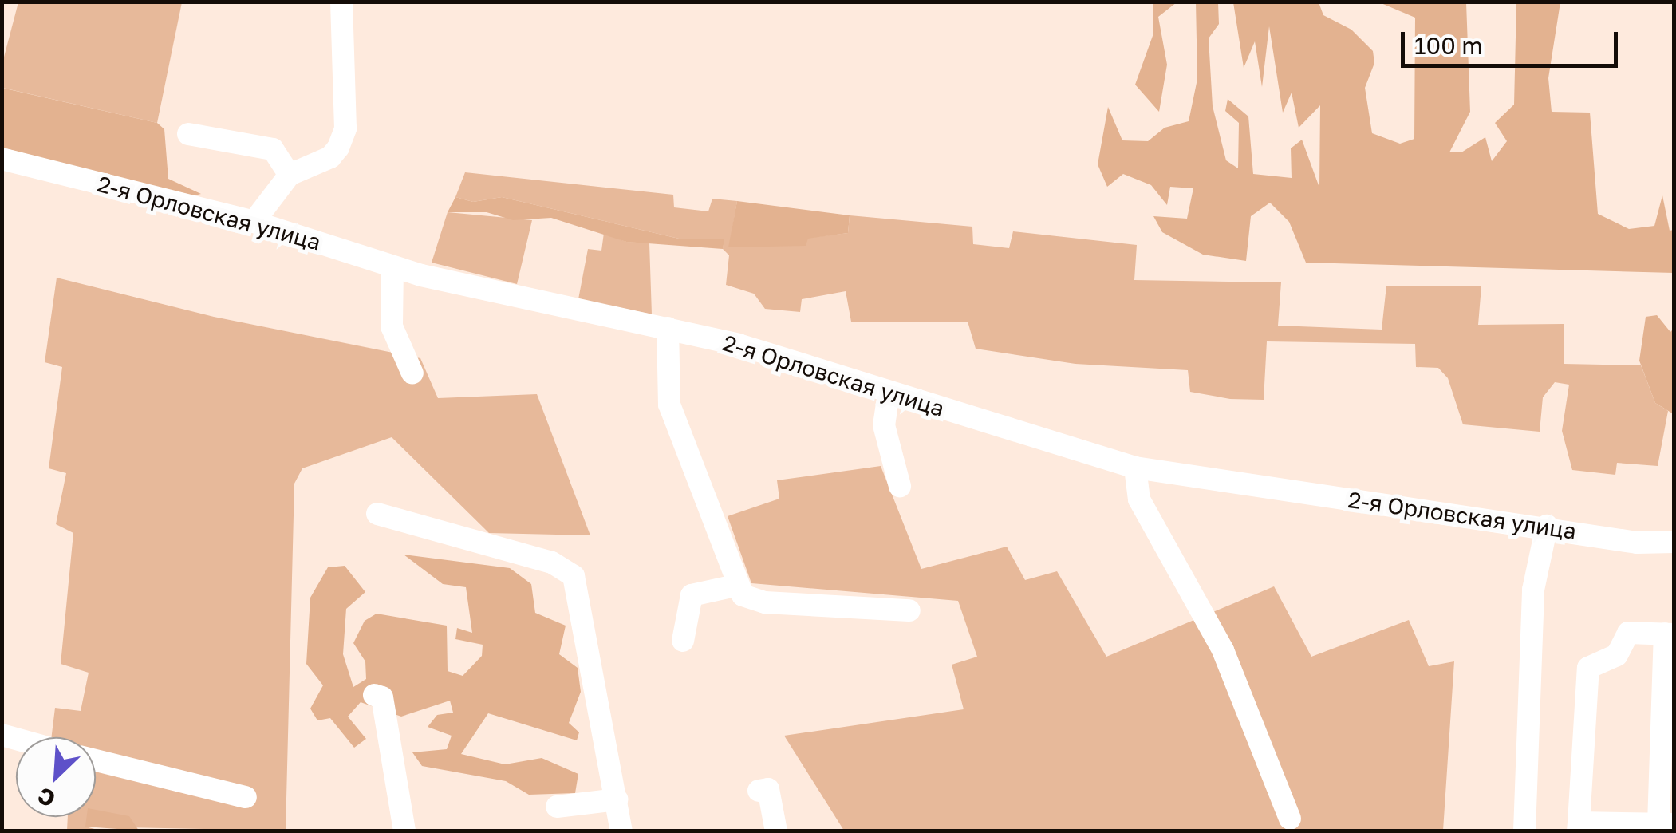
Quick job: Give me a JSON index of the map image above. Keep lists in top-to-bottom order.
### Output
{
  "streets": {
    "street": ["2-я Орловская улица"]
  },
  "scale_bar": "100 m",
  "north": "bottom left"
}
